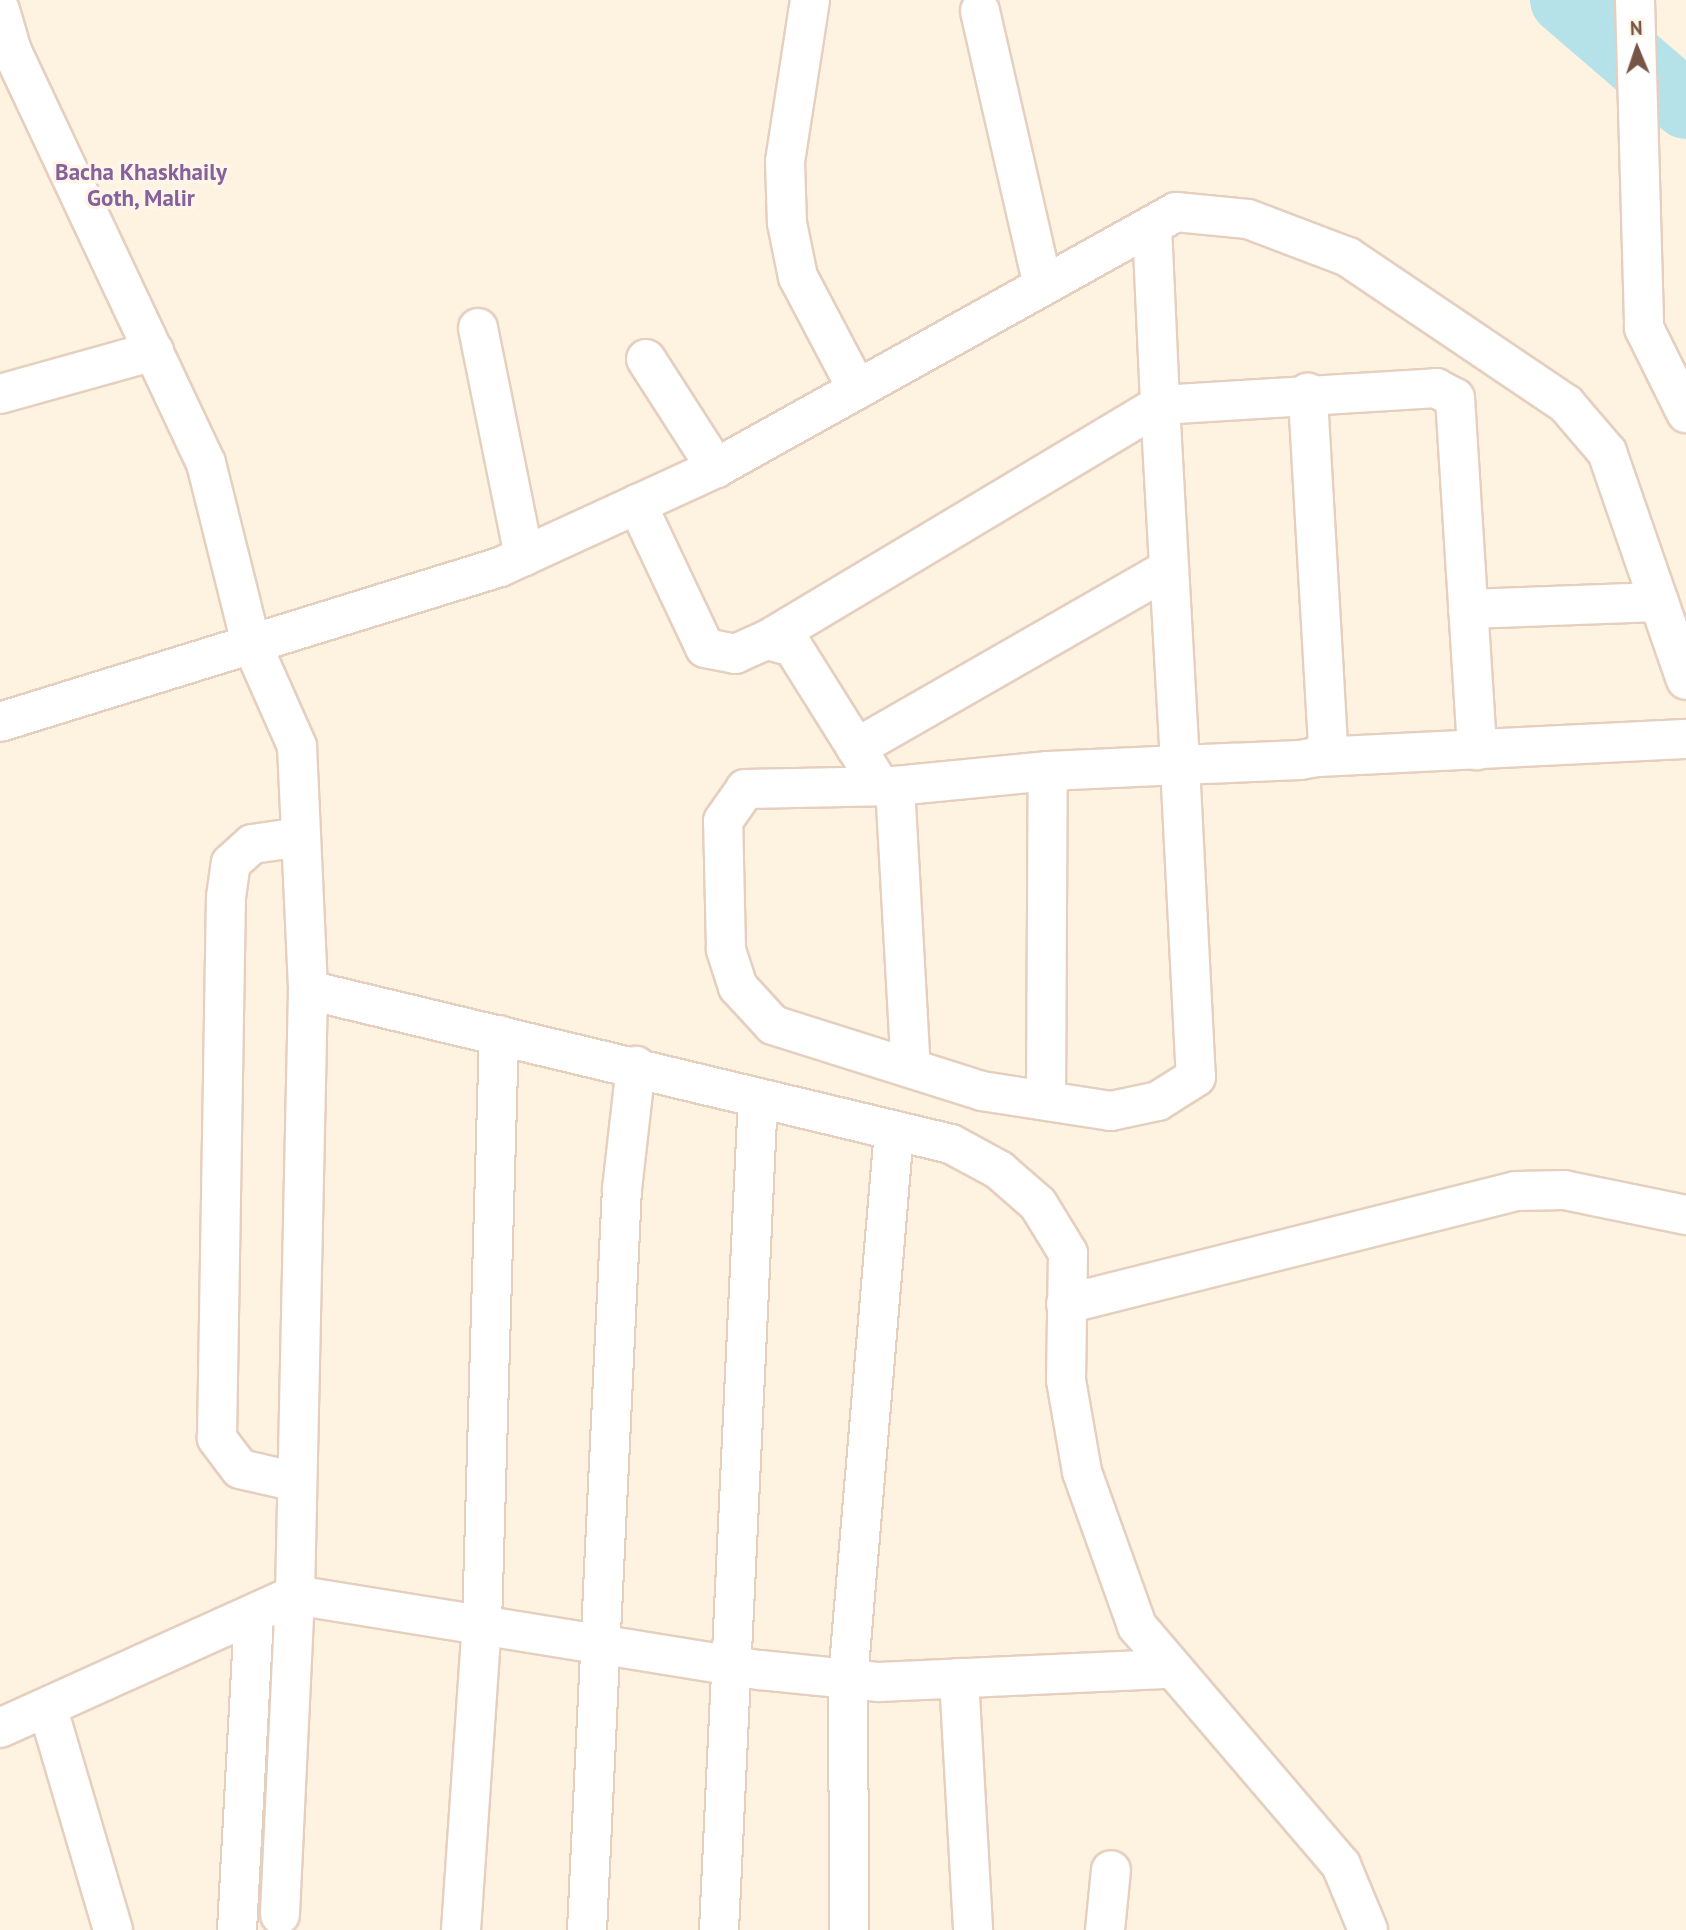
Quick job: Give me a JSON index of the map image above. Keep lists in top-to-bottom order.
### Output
{
  "districts": ["Bacha Khaskhaily Goth, Malir"],
  "north": "top"
}
